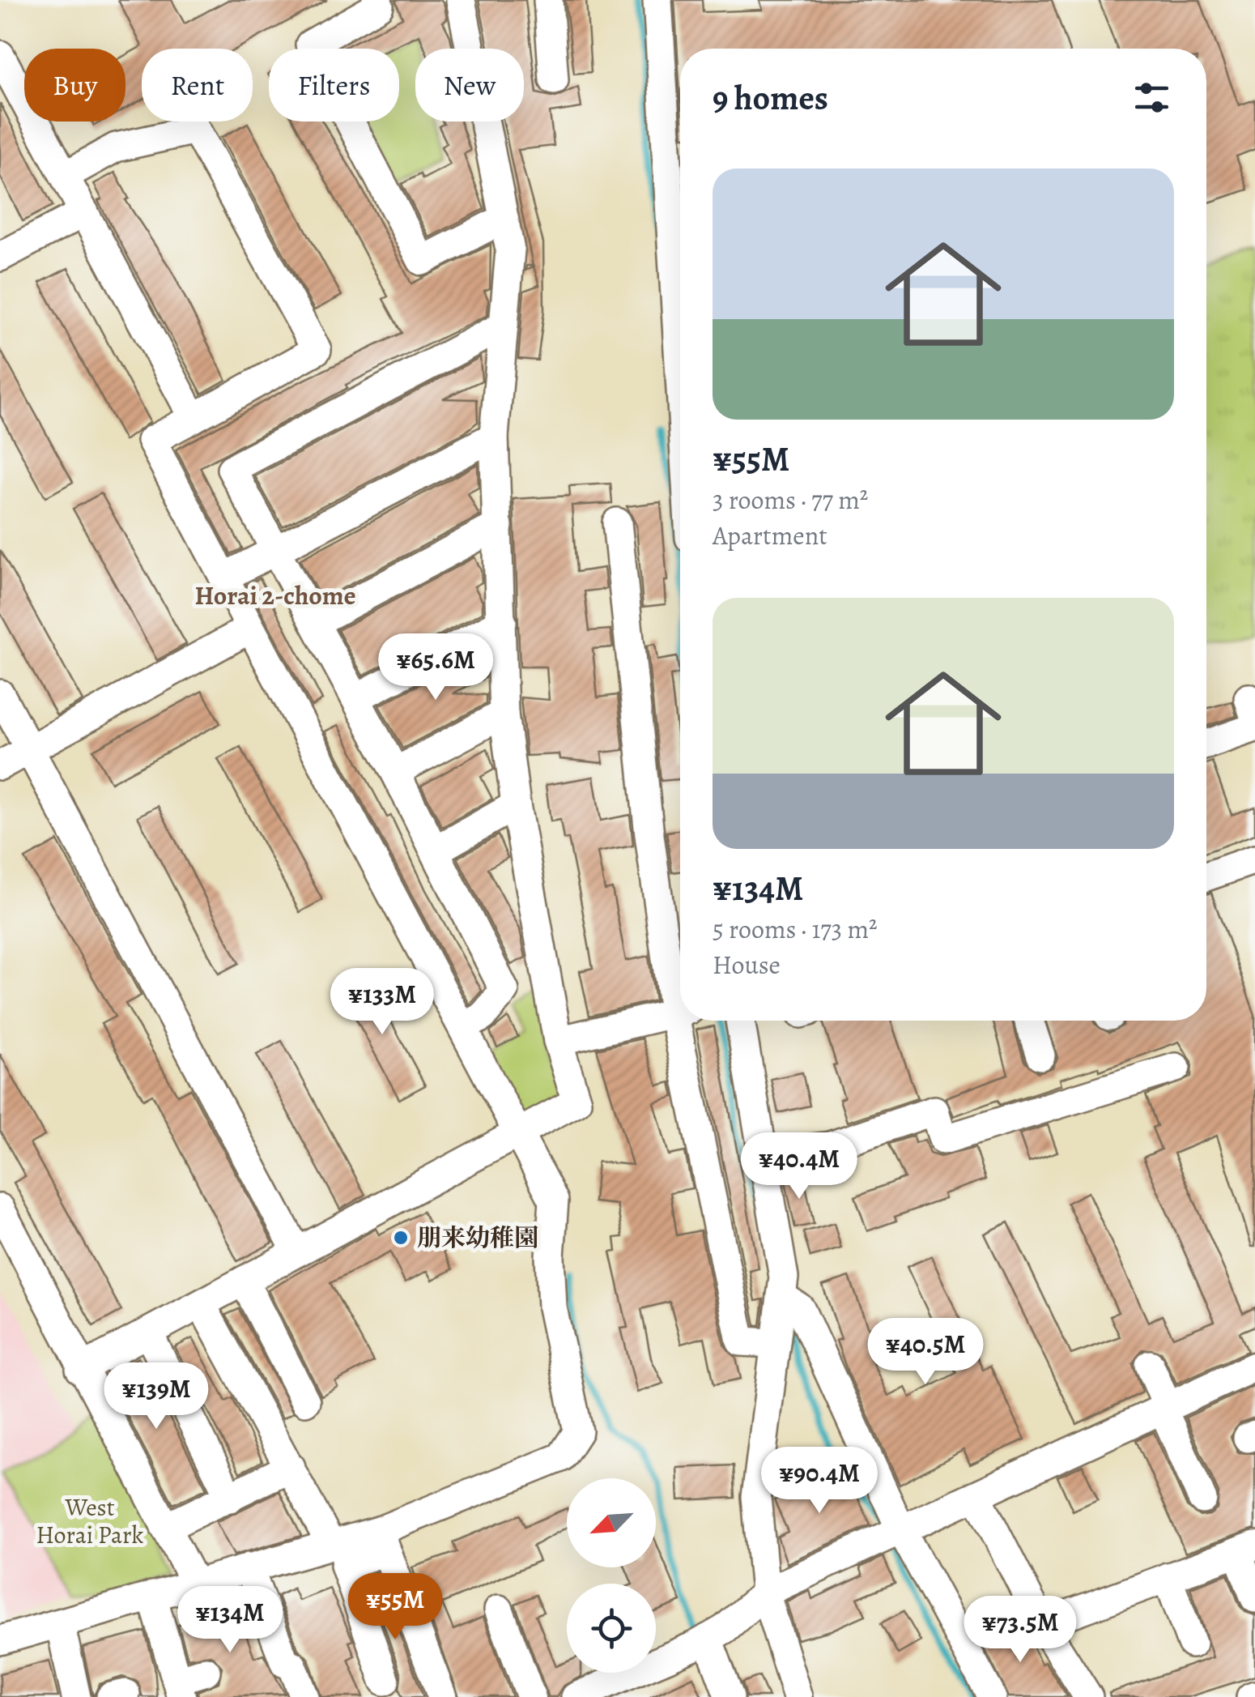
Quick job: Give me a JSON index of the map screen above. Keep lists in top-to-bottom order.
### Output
{
  "districts": ["Horai 2-chome"],
  "parks": ["West Horai Park"],
  "places": ["朋来幼稚園"],
  "north": "bottom left",
  "page": {
    "chip": [
      "Buy",
      "Rent",
      "Filters",
      "New"
    ],
    "heading": "9 homes",
    "list": [
      {
        "name": "¥55M",
        "note": "3 rooms · 77 m² · Apartment"
      },
      {
        "name": "¥134M",
        "note": "5 rooms · 173 m² · House"
      }
    ],
    "price": [
      "¥65.6M",
      "¥133M",
      "¥40.4M",
      "¥40.5M",
      "¥139M",
      "¥90.4M",
      "¥55M",
      "¥134M",
      "¥73.5M"
    ]
  }
}
